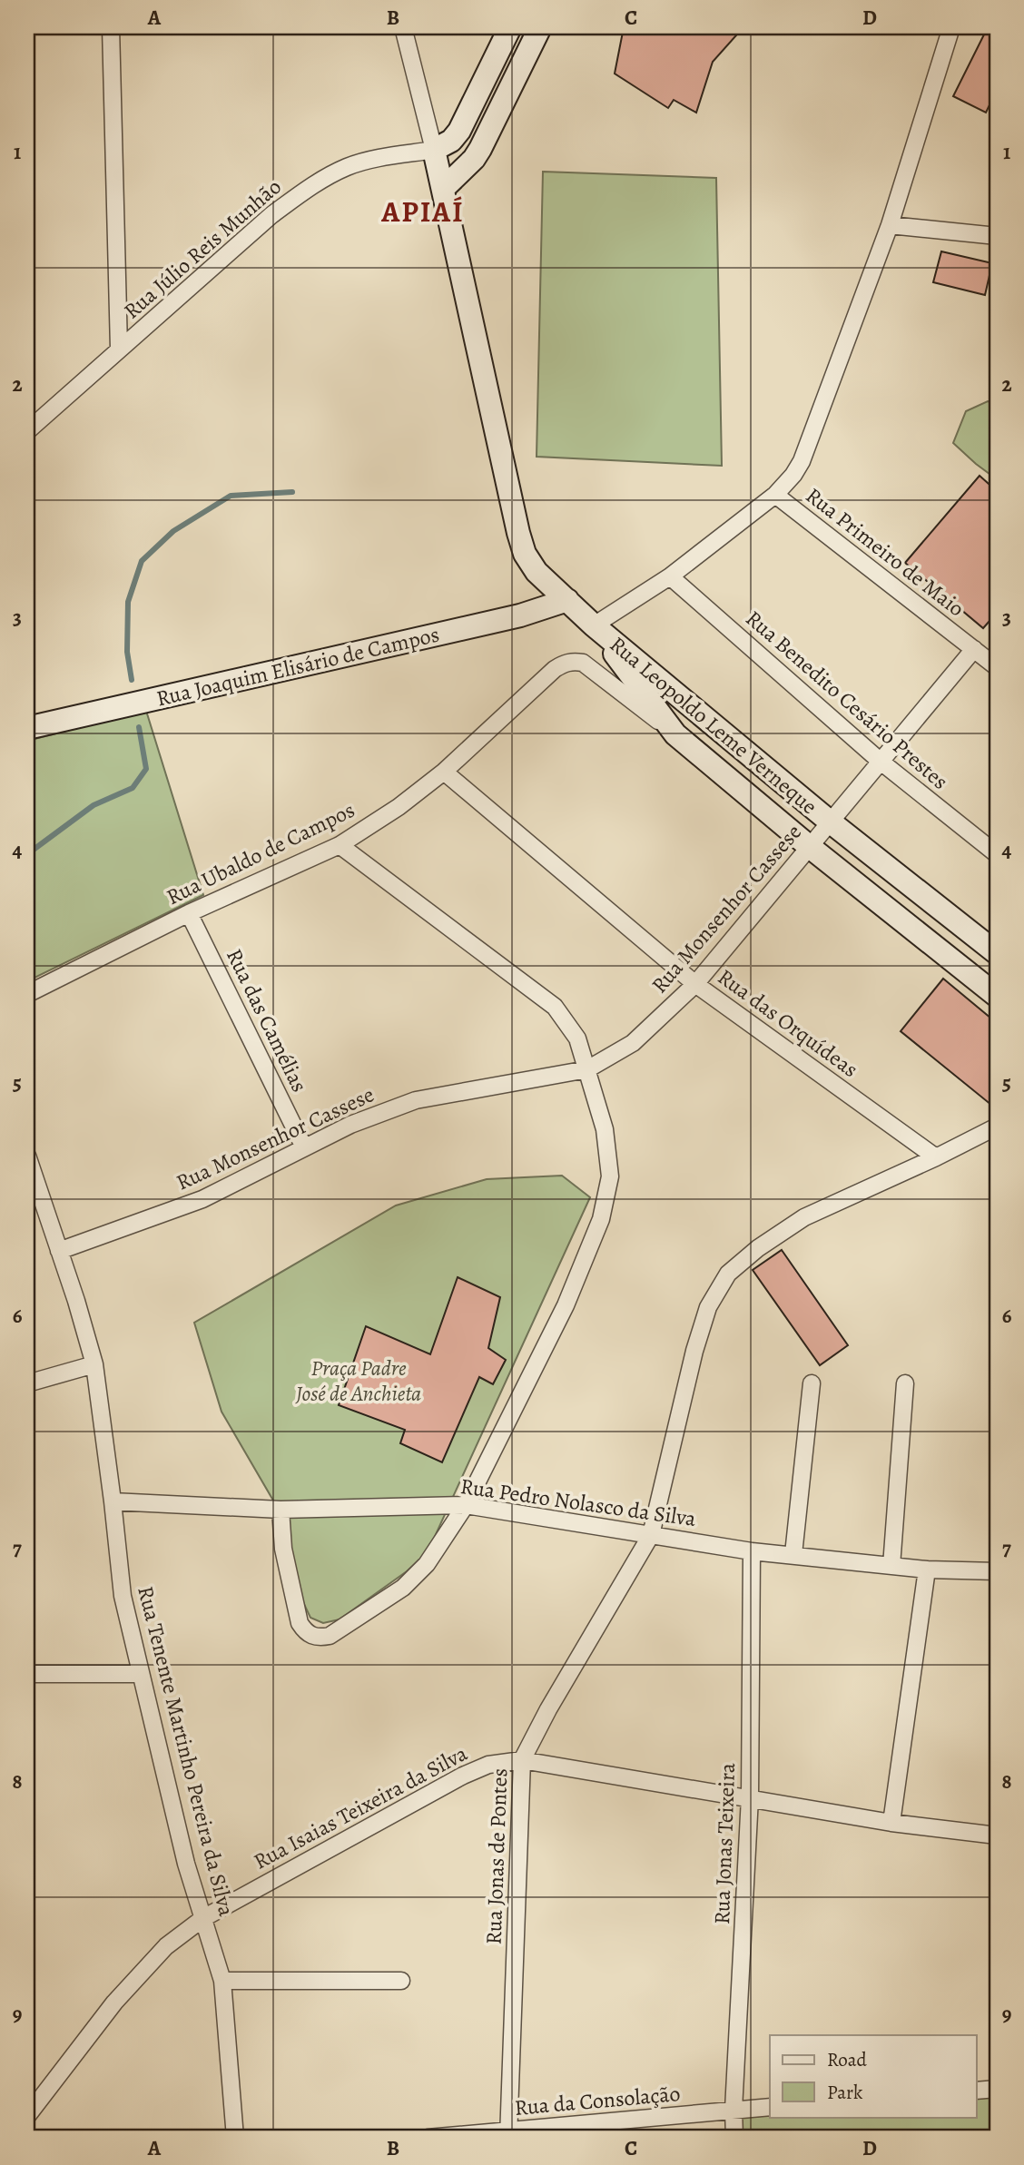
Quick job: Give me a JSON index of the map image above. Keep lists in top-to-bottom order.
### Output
{
  "streets": {
    "main road": ["Rua Joaquim Elisário de Campos", "Rua Leopoldo Leme Verneque"],
    "street": [
      "Rua Júlio Reis Munhão",
      "Rua Primeiro de Maio",
      "Rua Benedito Cesário Prestes",
      "Rua Ubaldo de Campos",
      "Rua Monsenhor Cassese",
      "Rua das Camélias",
      "Rua das Orquídeas",
      "Rua Pedro Nolasco da Silva",
      "Rua Tenente Martinho Pereira da Silva",
      "Rua Isaias Teixeira da Silva",
      "Rua Jonas Teixeira",
      "Rua Jonas de Pontes",
      "Rua da Consolação"
    ]
  },
  "crossings": [
    ["Rua Primeiro de Maio", "Rua Monsenhor Cassese"],
    ["Rua Benedito Cesário Prestes", "Rua Monsenhor Cassese"],
    ["Rua Leopoldo Leme Verneque", "Rua Ubaldo de Campos"],
    ["Rua Leopoldo Leme Verneque", "Rua Monsenhor Cassese"],
    ["Rua Ubaldo de Campos", "Rua das Camélias"],
    ["Rua Ubaldo de Campos", "Rua das Orquídeas"],
    ["Rua Monsenhor Cassese", "Rua das Camélias"],
    ["Rua Monsenhor Cassese", "Rua das Orquídeas"],
    ["Rua Monsenhor Cassese", "Rua Tenente Martinho Pereira da Silva"],
    ["Rua das Orquídeas", "Rua Jonas de Pontes"],
    ["Rua Pedro Nolasco da Silva", "Rua Tenente Martinho Pereira da Silva"],
    ["Rua Pedro Nolasco da Silva", "Rua Jonas Teixeira"],
    ["Rua Pedro Nolasco da Silva", "Rua Jonas de Pontes"],
    ["Rua Tenente Martinho Pereira da Silva", "Rua Isaias Teixeira da Silva"],
    ["Rua Isaias Teixeira da Silva", "Rua Jonas Teixeira"],
    ["Rua Isaias Teixeira da Silva", "Rua Jonas de Pontes"],
    ["Rua Jonas Teixeira", "Rua da Consolação"],
    ["Rua Jonas de Pontes", "Rua da Consolação"]
  ],
  "districts": ["APIAÍ"],
  "parks": ["Praça Padre José de Anchieta"],
  "legend": ["Road", "Park"],
  "grid": {
    "columns": [
      "A",
      "B",
      "C",
      "D"
    ],
    "rows": [
      "1",
      "2",
      "3",
      "4",
      "5",
      "6",
      "7",
      "8",
      "9"
    ]
  }
}
